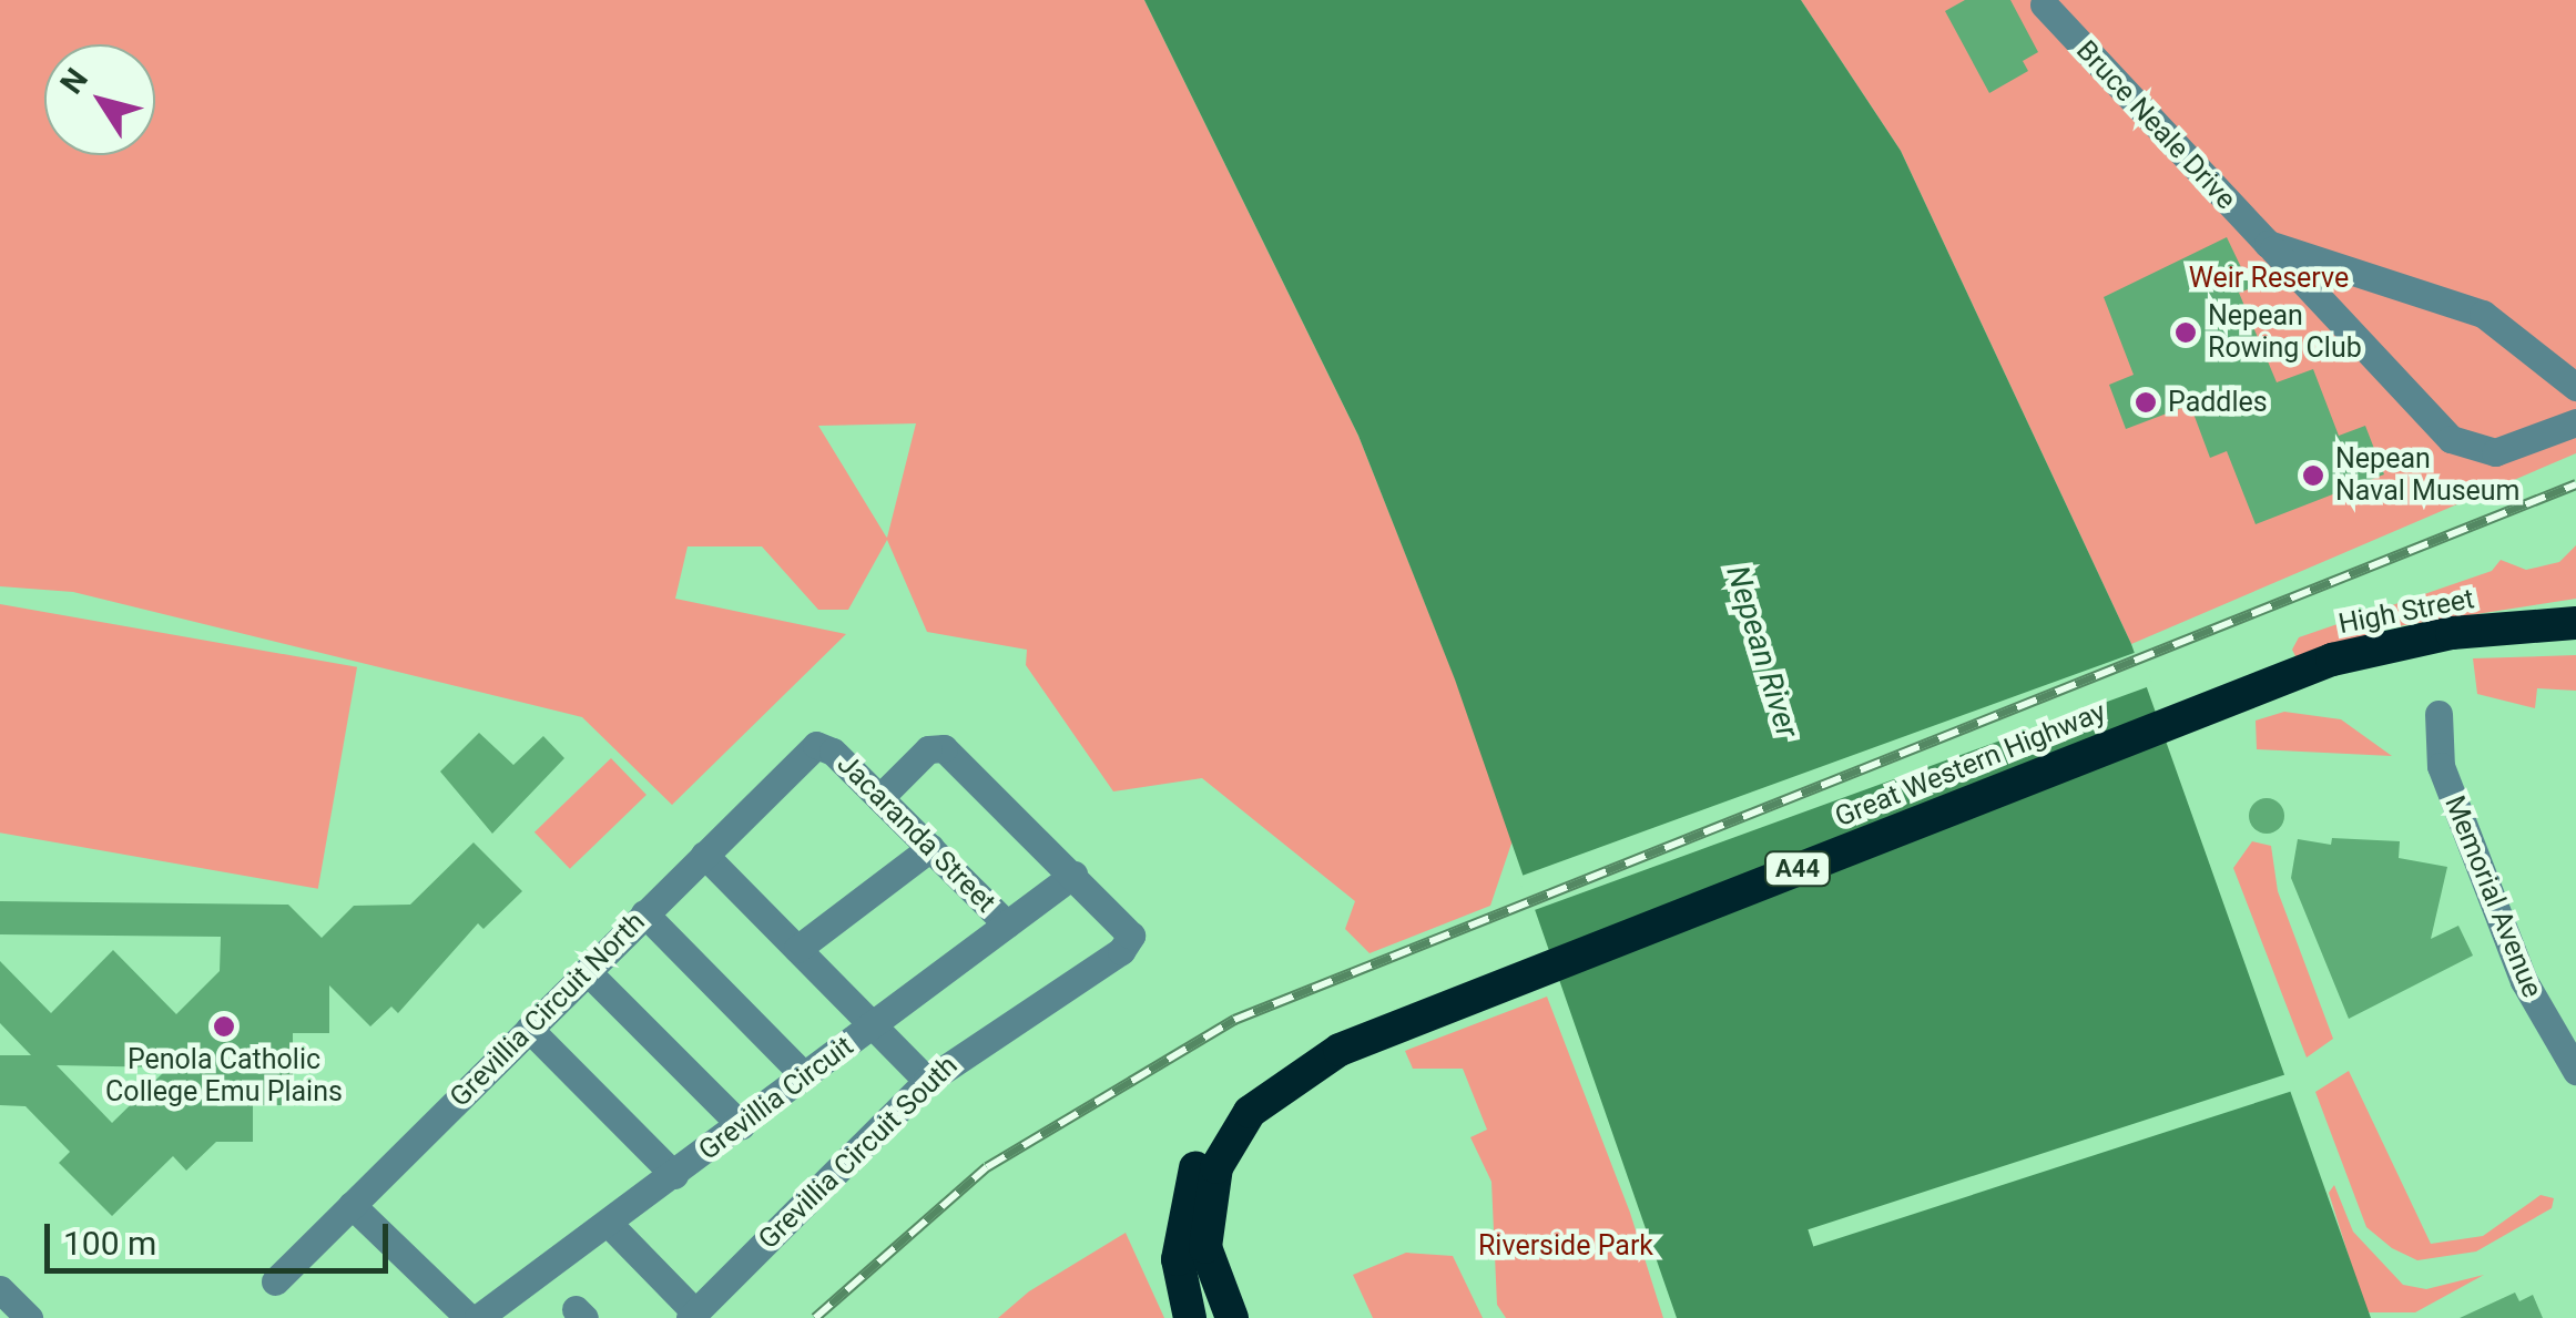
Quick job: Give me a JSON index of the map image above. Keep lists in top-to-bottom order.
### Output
{
  "streets": {
    "highway": ["High Street", "Great Western Highway", "A44"],
    "street": [
      "Bruce Neale Drive",
      "Jacaranda Street",
      "Memorial Avenue",
      "Grevillia Circuit North",
      "Grevillia Circuit",
      "Grevillia Circuit South"
    ]
  },
  "crossings": [
    ["High Street", "Great Western Highway"],
    ["Jacaranda Street", "Grevillia Circuit North"],
    ["Jacaranda Street", "Grevillia Circuit"],
    ["Grevillia Circuit", "Grevillia Circuit South"]
  ],
  "water": ["Nepean River"],
  "parks": ["Weir Reserve", "Riverside Park"],
  "places": [
    "Nepean Rowing Club",
    "Paddles",
    "Nepean Naval Museum",
    "Penola Catholic College Emu Plains"
  ],
  "scale_bar": "100 m",
  "north": "top left"
}
